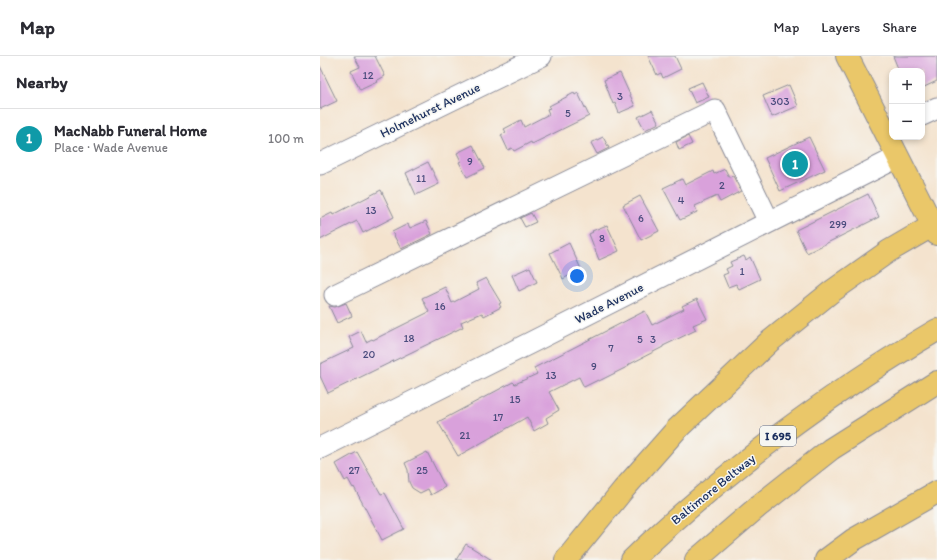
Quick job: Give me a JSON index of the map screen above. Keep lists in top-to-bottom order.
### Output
{
  "streets": {
    "main road": ["I 695", "Baltimore Beltway"],
    "street": ["Holmehurst Avenue", "Wade Avenue"]
  },
  "house_numbers": [
    "12",
    "3",
    "303",
    "5",
    "9",
    "11",
    "2",
    "4",
    "13",
    "6",
    "299",
    "8",
    "1",
    "16",
    "18",
    "5",
    "3",
    "7",
    "20",
    "9",
    "13",
    "15",
    "17",
    "21",
    "27",
    "25"
  ],
  "page": {
    "header": "Map",
    "nav": ["Map", "Layers", "Share"],
    "heading": "Nearby",
    "map_buttons": ["+", "−"],
    "list": [
      {
        "mark": "1",
        "name": "MacNabb Funeral Home",
        "note": "Place · Wade Avenue",
        "value": "100 m"
      }
    ],
    "pins": "1"
  }
}
